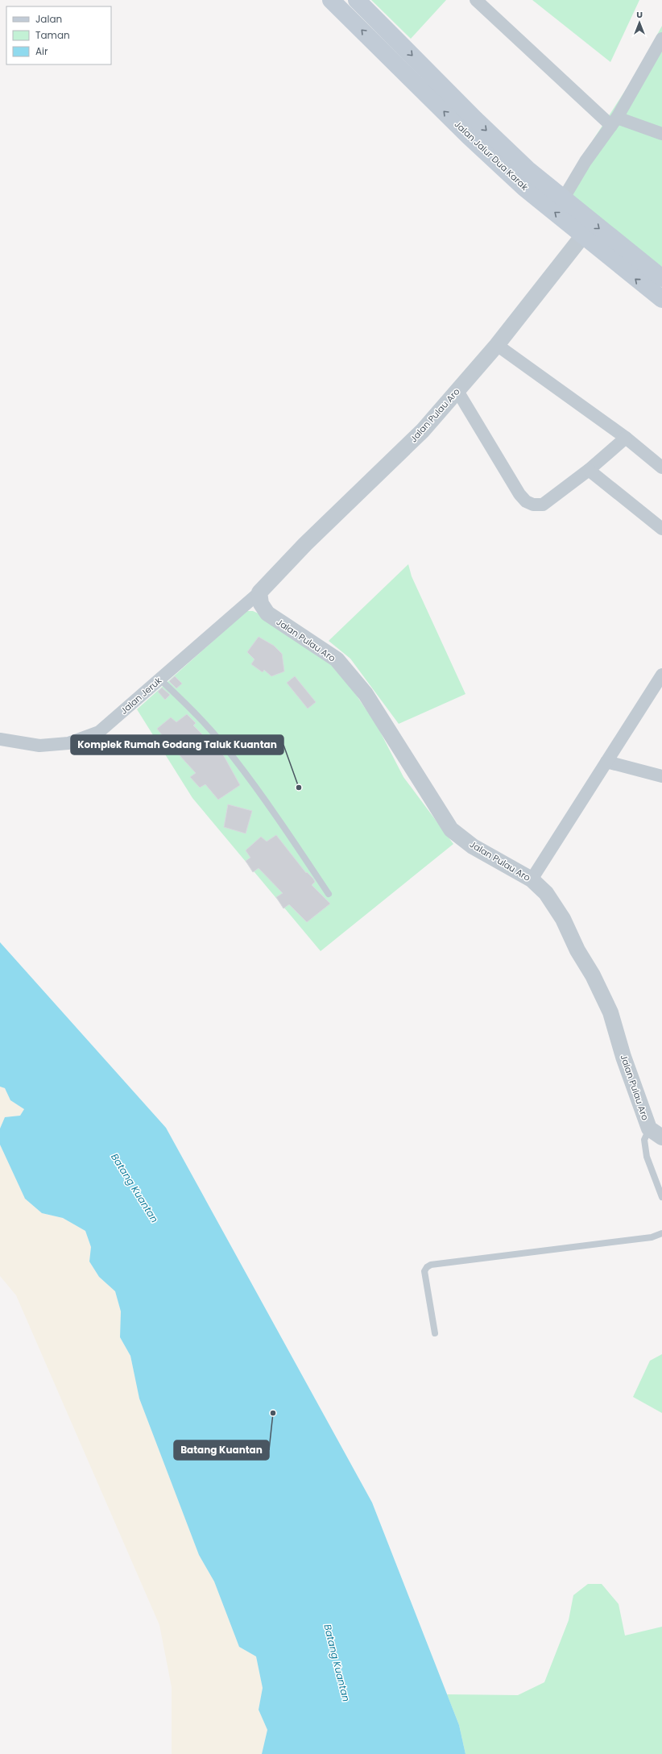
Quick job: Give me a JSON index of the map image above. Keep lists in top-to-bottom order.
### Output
{
  "streets": {
    "main road": ["Jalan Jalur Dua Karak"],
    "street": ["Jalan Pulau Aro", "Jalan Jeruk"]
  },
  "crossings": [
    ["Jalan Jalur Dua Karak", "Jalan Pulau Aro"],
    ["Jalan Pulau Aro", "Jalan Jeruk"]
  ],
  "water": ["Batang Kuantan"],
  "places": ["Komplek Rumah Godang Taluk Kuantan", "Batang Kuantan"],
  "legend": ["Jalan", "Taman", "Air"],
  "north": "top"
}
